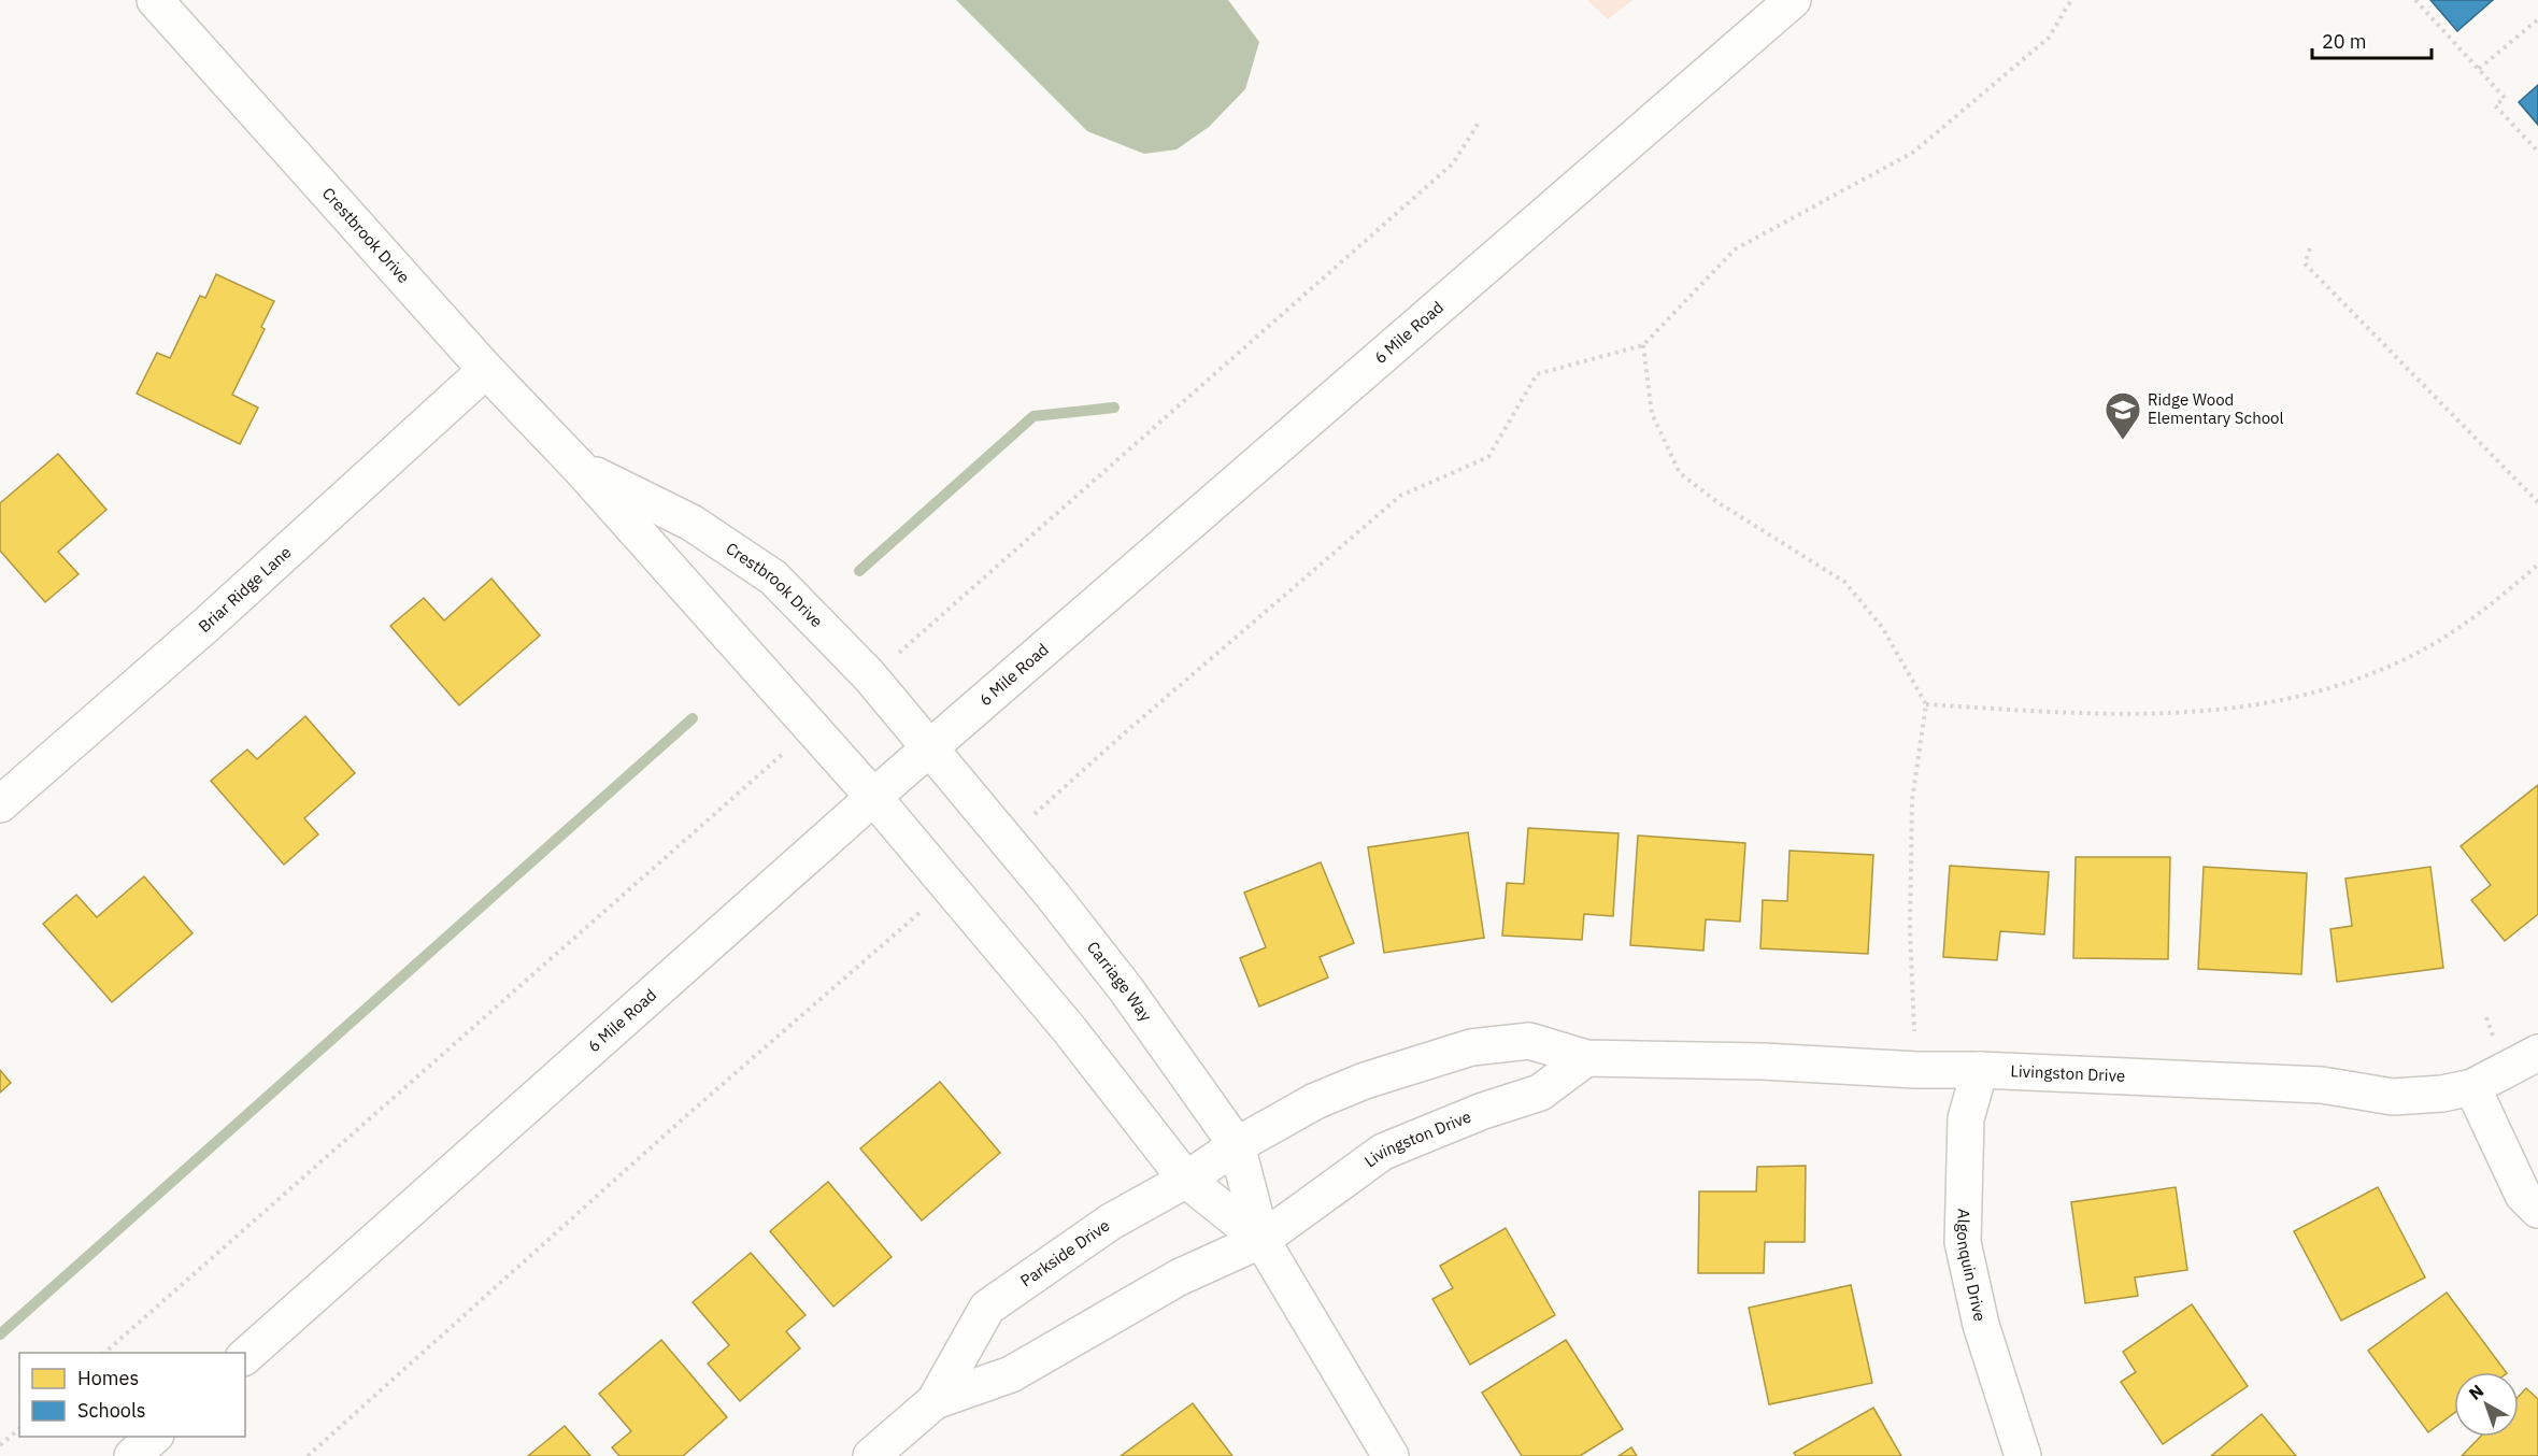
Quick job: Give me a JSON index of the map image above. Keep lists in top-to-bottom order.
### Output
{
  "streets": {
    "street": [
      "Crestbrook Drive",
      "6 Mile Road",
      "Briar Ridge Lane",
      "Carriage Way",
      "Livingston Drive",
      "Parkside Drive",
      "Algonquin Drive"
    ]
  },
  "crossings": [
    ["Crestbrook Drive", "6 Mile Road"],
    ["Crestbrook Drive", "Briar Ridge Lane"],
    ["Crestbrook Drive", "Carriage Way"],
    ["6 Mile Road", "Carriage Way"],
    ["Carriage Way", "Livingston Drive"],
    ["Carriage Way", "Parkside Drive"],
    ["Livingston Drive", "Parkside Drive"],
    ["Livingston Drive", "Algonquin Drive"]
  ],
  "places": {
    "school or university": ["Ridge Wood Elementary School"]
  },
  "legend": ["Homes", "Schools"],
  "scale_bar": "20 m",
  "north": "top left"
}
